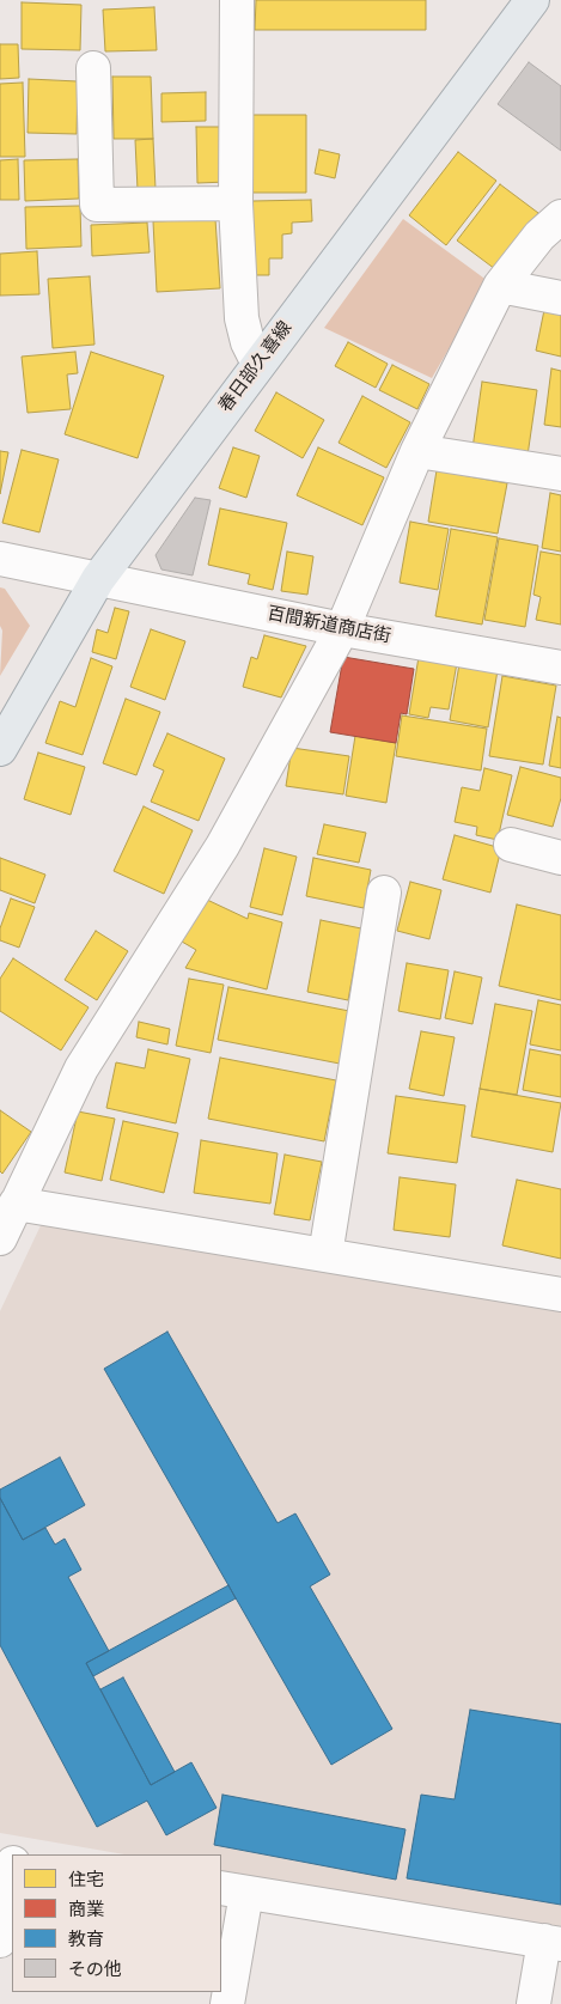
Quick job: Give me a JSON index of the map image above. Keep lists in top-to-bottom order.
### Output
{
  "streets": {
    "main road": ["春日部久喜線"],
    "street": ["百間新道商店街"]
  },
  "crossings": [
    ["春日部久喜線", "百間新道商店街"]
  ],
  "legend": [
    "住宅",
    "商業",
    "教育",
    "その他"
  ]
}
